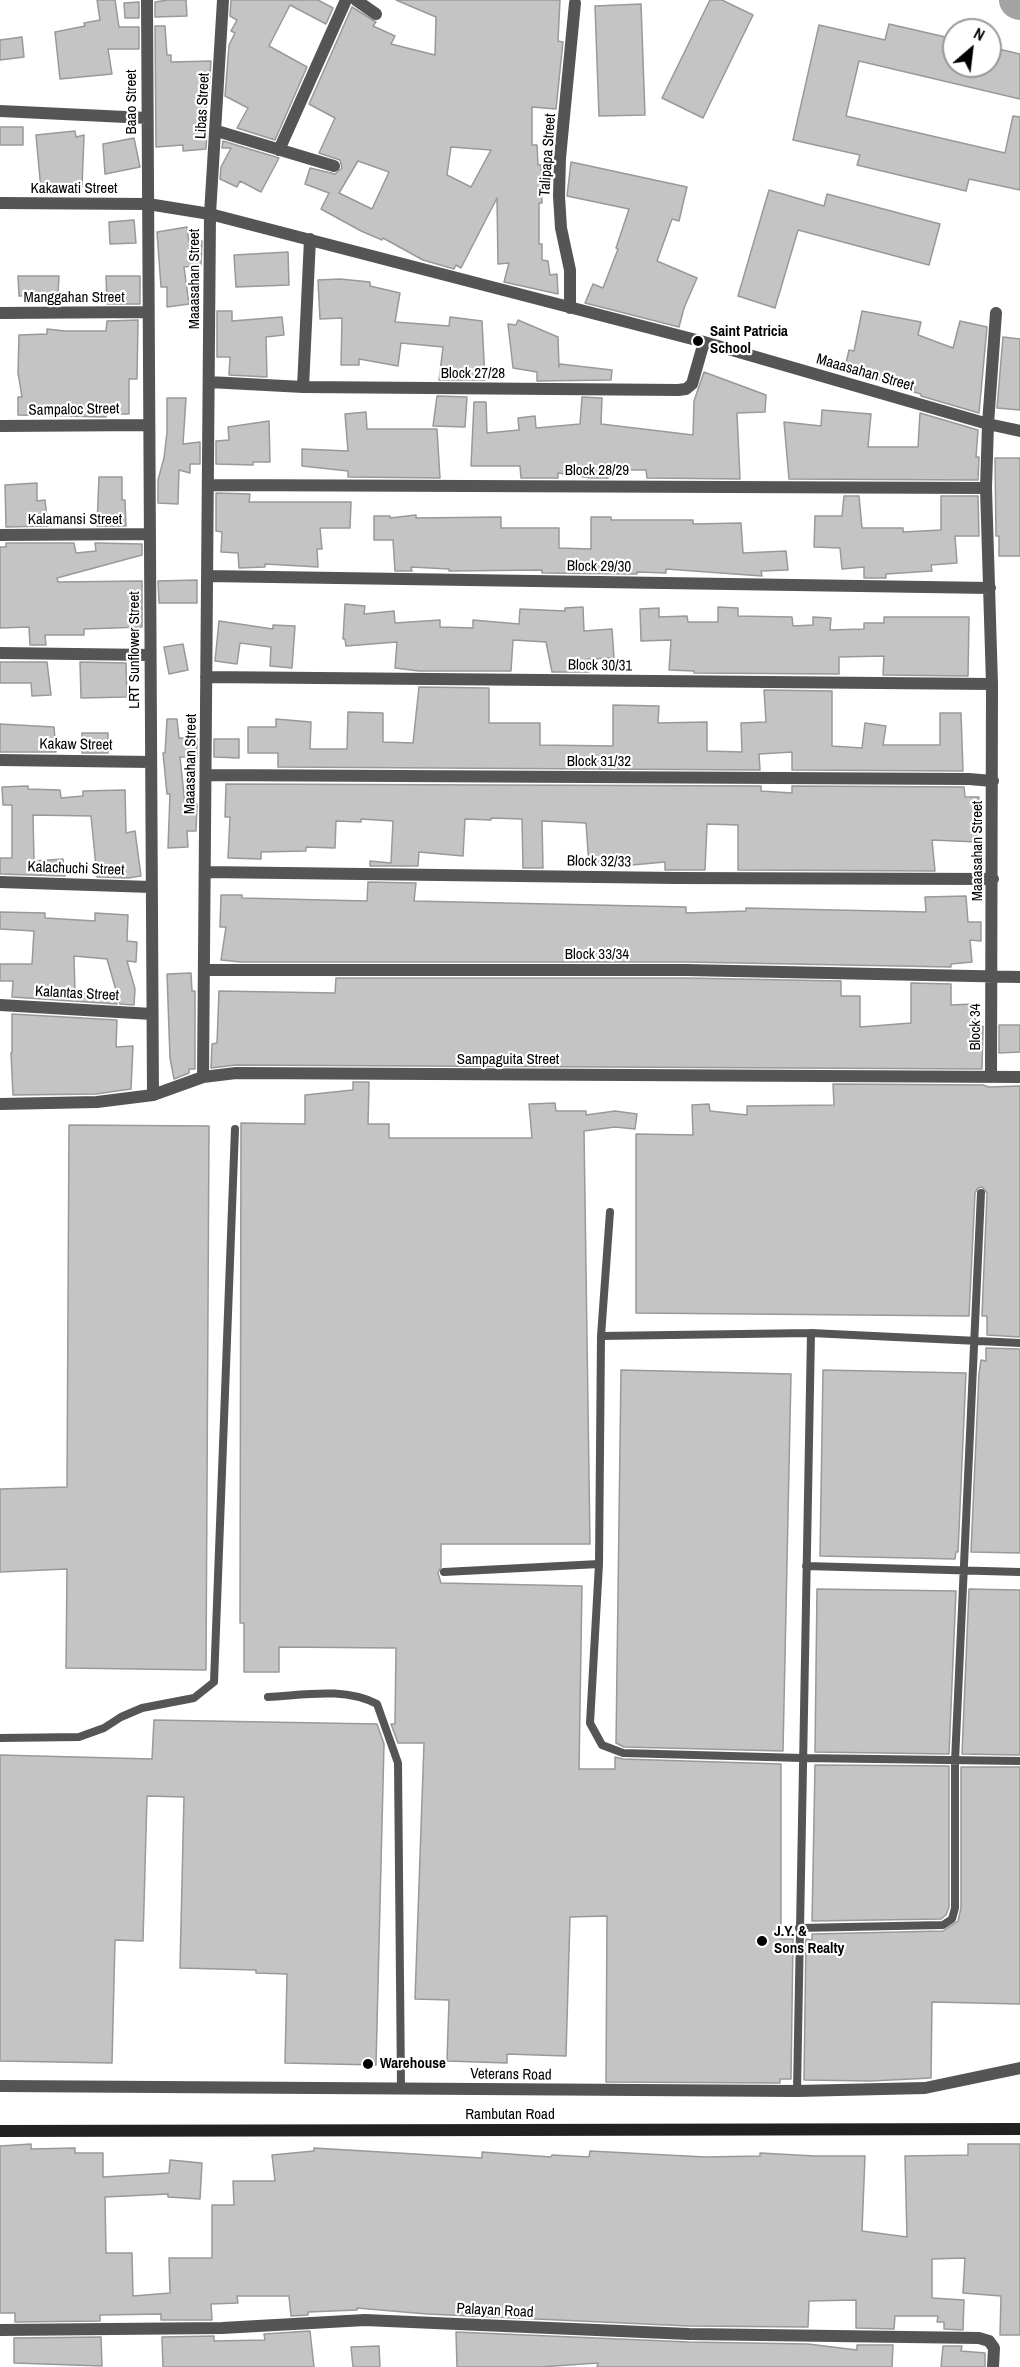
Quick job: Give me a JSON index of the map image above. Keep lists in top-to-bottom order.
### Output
{
  "streets": {
    "street": [
      "Baao Street",
      "Libas Street",
      "Talipapa Street",
      "Kakawati Street",
      "Maaasahan Street",
      "Manggahan Street",
      "Block 27/28",
      "Sampaloc Street",
      "Block 28/29",
      "Kalamansi Street",
      "Block 29/30",
      "LRT Sunflower Street",
      "Block 30/31",
      "Kakaw Street",
      "Block 31/32",
      "Block 32/33",
      "Kalachuchi Street",
      "Block 33/34",
      "Kalantas Street",
      "Block 34",
      "Sampaguita Street",
      "Veterans Road",
      "Rambutan Road",
      "Palayan Road"
    ]
  },
  "crossings": [
    ["Baao Street", "Kakawati Street"],
    ["Baao Street", "LRT Sunflower Street"],
    ["Libas Street", "Kakawati Street"],
    ["Libas Street", "Maaasahan Street"],
    ["Talipapa Street", "Maaasahan Street"],
    ["Kakawati Street", "Maaasahan Street"],
    ["Kakawati Street", "LRT Sunflower Street"],
    ["Maaasahan Street", "Block 27/28"],
    ["Maaasahan Street", "Block 28/29"],
    ["Maaasahan Street", "Block 29/30"],
    ["Maaasahan Street", "Block 30/31"],
    ["Maaasahan Street", "Block 31/32"],
    ["Maaasahan Street", "Block 32/33"],
    ["Maaasahan Street", "Block 33/34"],
    ["Maaasahan Street", "Block 34"],
    ["Maaasahan Street", "Sampaguita Street"],
    ["Manggahan Street", "LRT Sunflower Street"],
    ["Sampaloc Street", "LRT Sunflower Street"],
    ["Kalamansi Street", "LRT Sunflower Street"],
    ["LRT Sunflower Street", "Kakaw Street"],
    ["LRT Sunflower Street", "Kalachuchi Street"],
    ["LRT Sunflower Street", "Kalantas Street"],
    ["LRT Sunflower Street", "Sampaguita Street"],
    ["Block 33/34", "Block 34"],
    ["Block 34", "Sampaguita Street"]
  ],
  "places": ["Saint Patricia School", "J.Y. & Sons Realty", "Warehouse"],
  "north": "top right"
}
